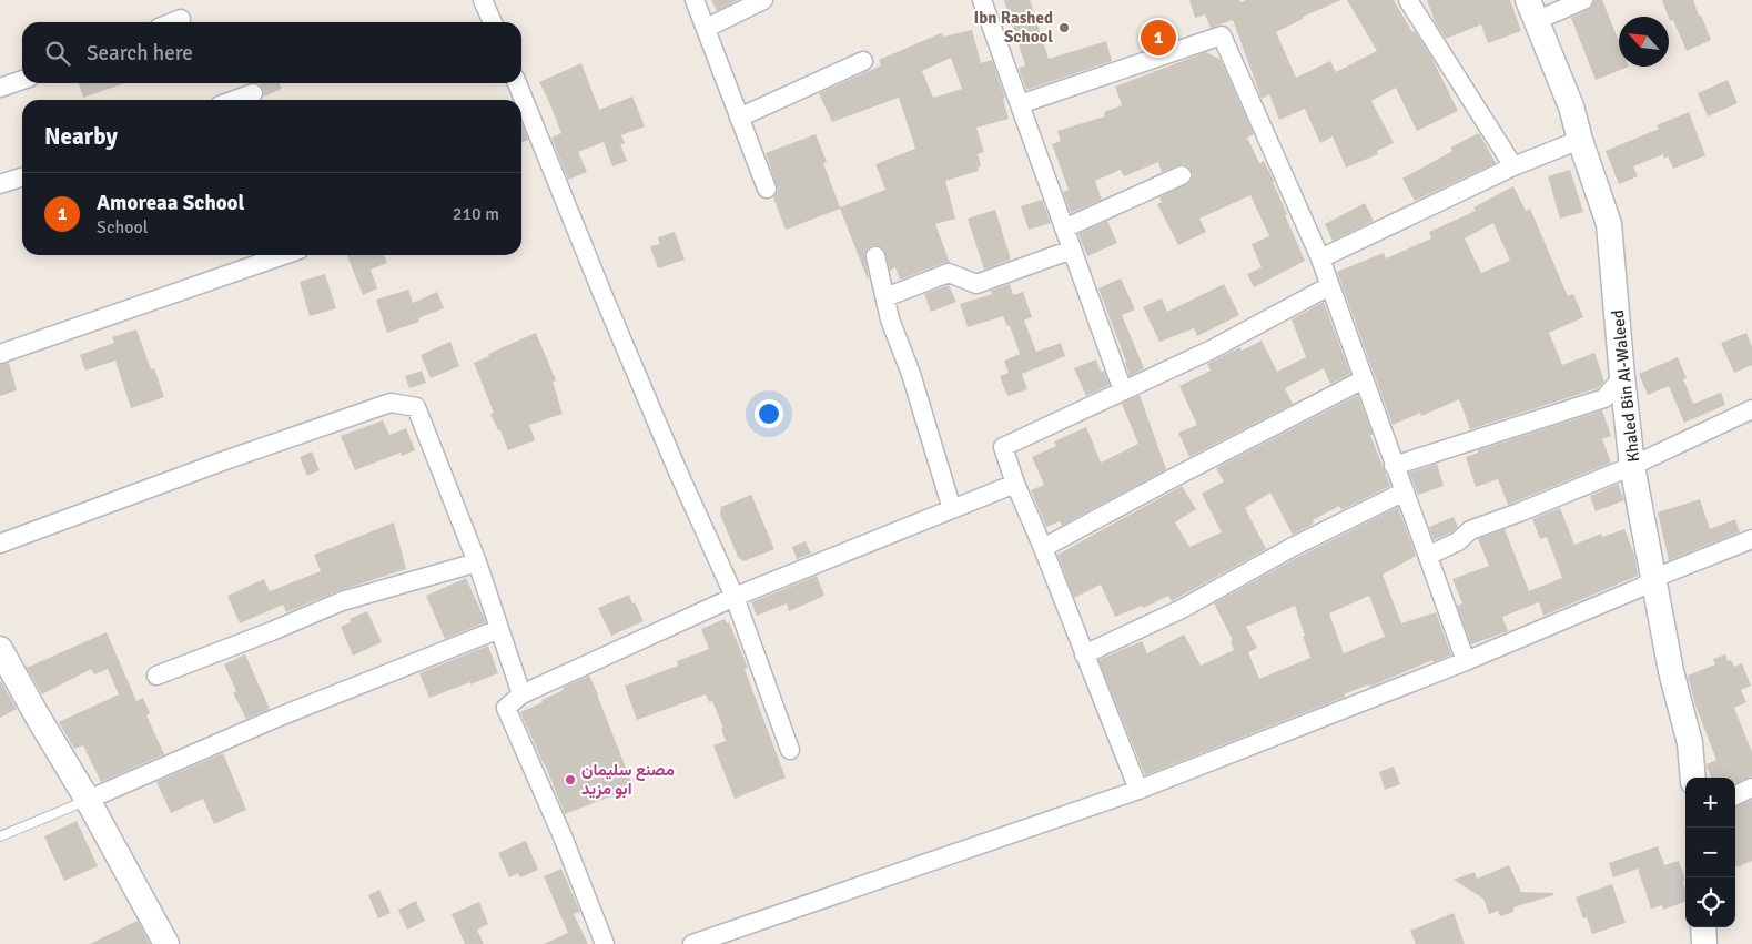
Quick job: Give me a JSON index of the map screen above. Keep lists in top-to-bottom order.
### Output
{
  "streets": {
    "street": ["Khaled Bin Al-Waleed"]
  },
  "places": ["Ibn Rashed School", "مصنع سليمان ابو مزيد"],
  "north": "top left",
  "page": {
    "pins": "1",
    "search": "Search here",
    "heading": "Nearby",
    "list": [
      {
        "mark": "1",
        "name": "Amoreaa School",
        "note": "School",
        "value": "210 m"
      }
    ],
    "map_buttons": ["+", "−"]
  }
}
